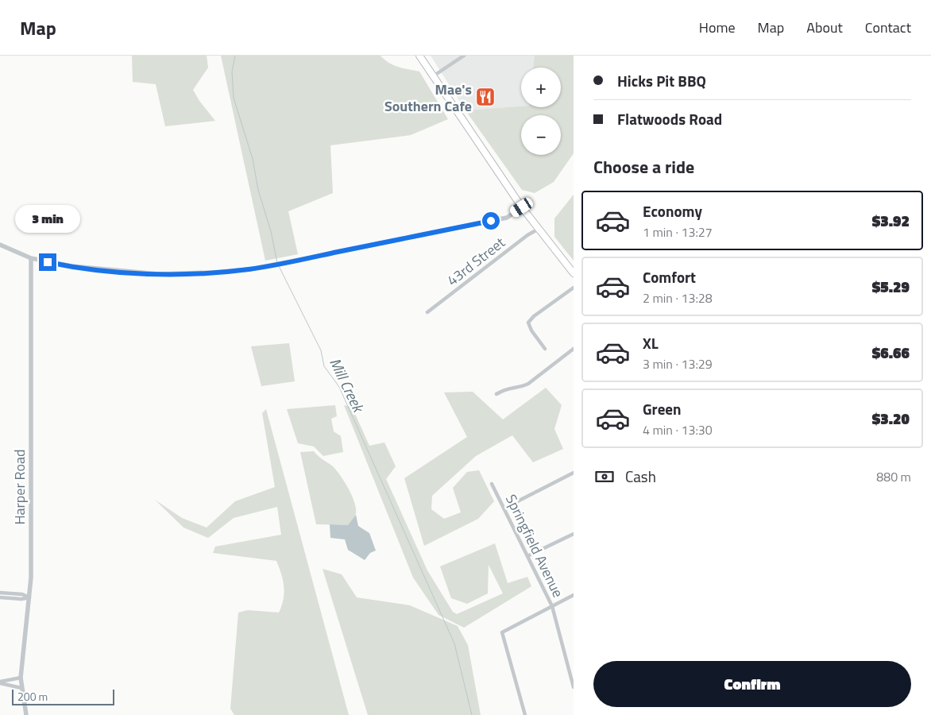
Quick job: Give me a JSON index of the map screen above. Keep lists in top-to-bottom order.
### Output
{
  "streets": {
    "street": ["43rd Street", "Harper Road", "Springfield Avenue"]
  },
  "water": ["Mill Creek"],
  "places": {
    "restaurant": ["Mae's Southern Cafe"]
  },
  "scale_bar": "200 m",
  "page": {
    "header": "Map",
    "nav": [
      "Home",
      "Map",
      "About",
      "Contact"
    ],
    "banner": ["Hicks Pit BBQ", "Flatwoods Road"],
    "map_buttons": ["+", "−"],
    "heading": "Choose a ride",
    "list": [
      {
        "name": "Economy",
        "note": "1 min · 13:27",
        "value": "$3.92"
      },
      {
        "name": "Comfort",
        "note": "2 min · 13:28",
        "value": "$5.29"
      },
      {
        "name": "XL",
        "note": "3 min · 13:29",
        "value": "$6.66"
      },
      {
        "name": "Green",
        "note": "4 min · 13:30",
        "value": "$3.20"
      }
    ],
    "bubble": "3 min",
    "pay": ["Cash", "880 m"],
    "buttons": "Confirm",
    "scale": "200 m"
  }
}
